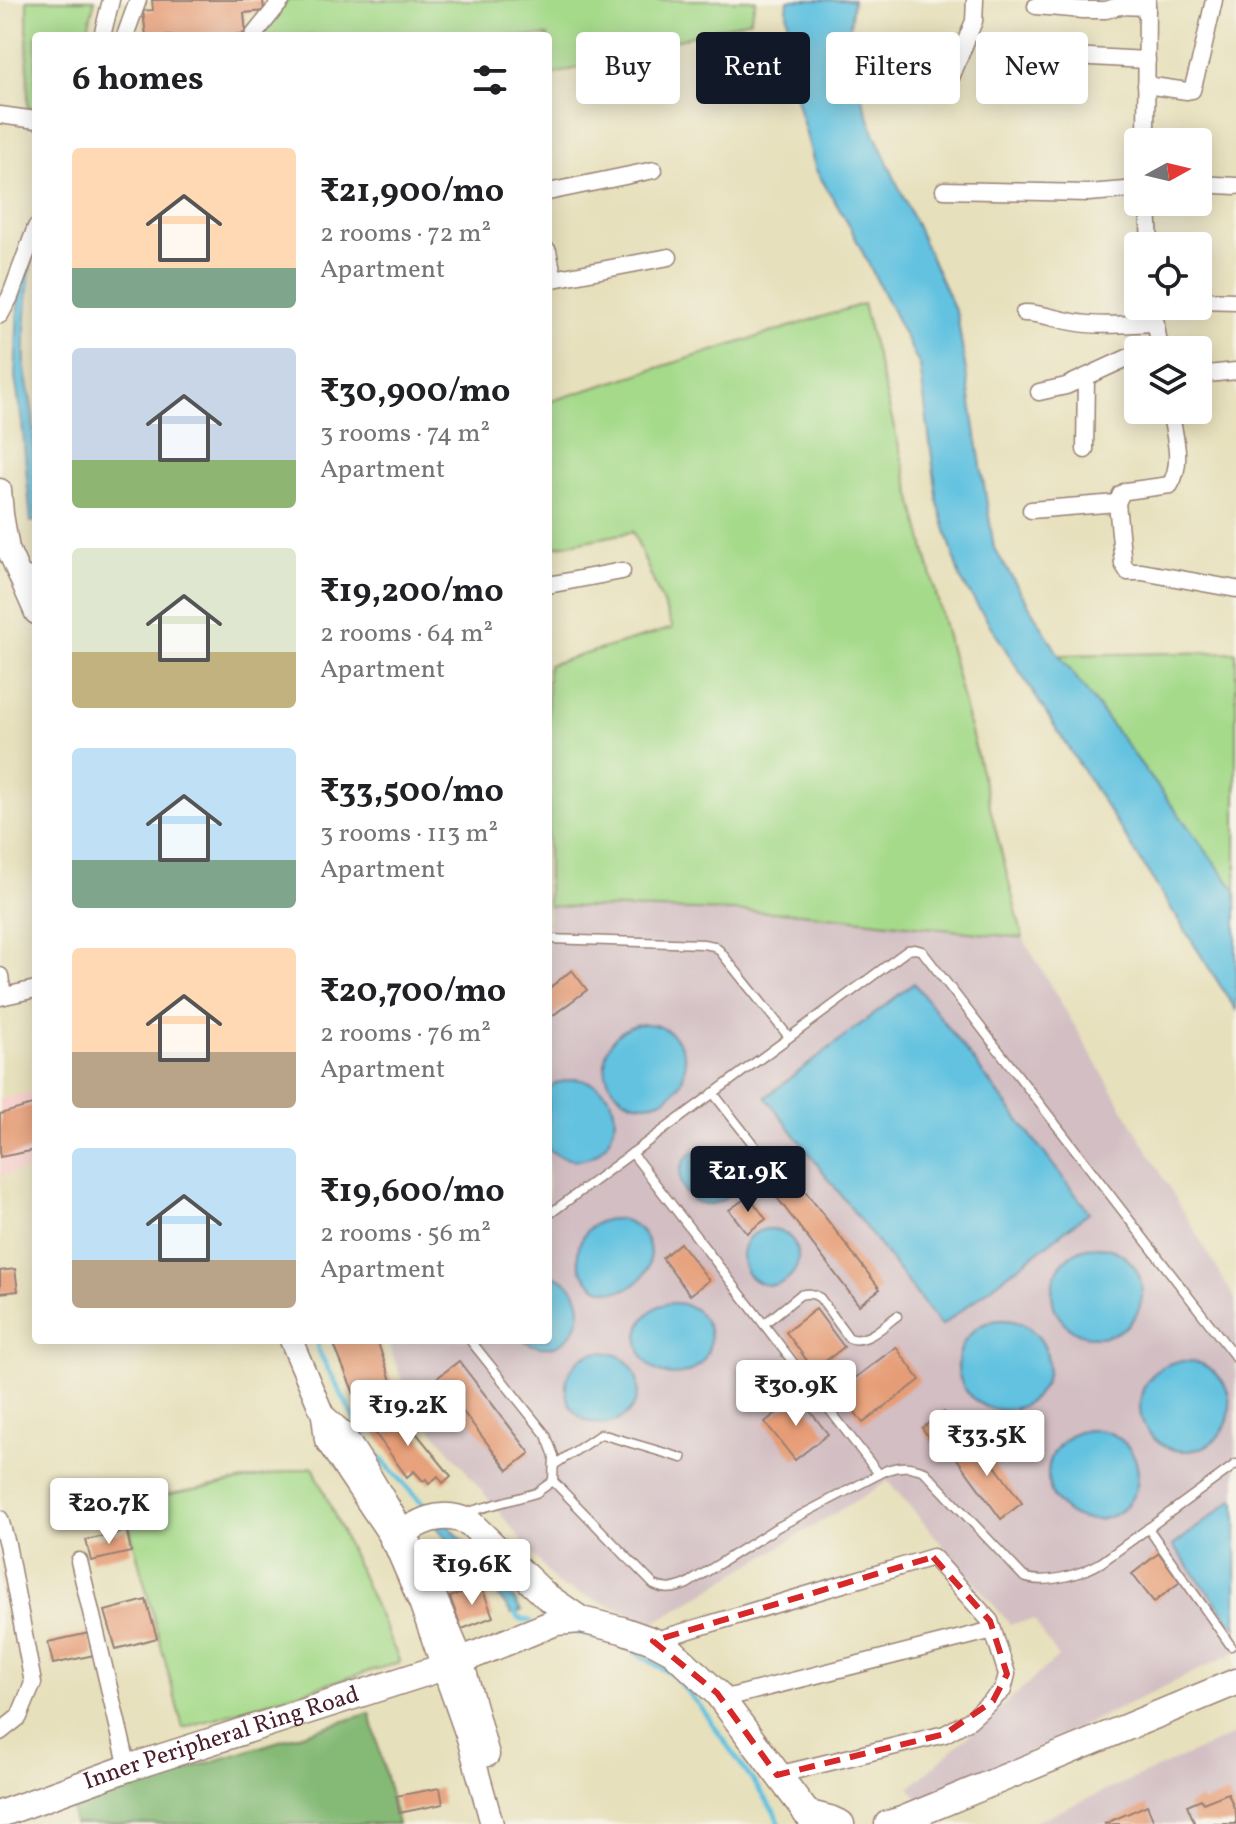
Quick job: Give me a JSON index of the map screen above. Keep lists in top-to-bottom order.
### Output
{
  "streets": {
    "main road": ["Inner Peripheral Ring Road"]
  },
  "north": "right",
  "page": {
    "chip": [
      "Buy",
      "Rent",
      "Filters",
      "New"
    ],
    "heading": "6 homes",
    "list": [
      {
        "name": "₹21,900/mo",
        "note": "2 rooms · 72 m² · Apartment"
      },
      {
        "name": "₹30,900/mo",
        "note": "3 rooms · 74 m² · Apartment"
      },
      {
        "name": "₹19,200/mo",
        "note": "2 rooms · 64 m² · Apartment"
      },
      {
        "name": "₹33,500/mo",
        "note": "3 rooms · 113 m² · Apartment"
      },
      {
        "name": "₹20,700/mo",
        "note": "2 rooms · 76 m² · Apartment"
      },
      {
        "name": "₹19,600/mo",
        "note": "2 rooms · 56 m² · Apartment"
      }
    ],
    "price": [
      "₹21.9K",
      "₹30.9K",
      "₹19.2K",
      "₹33.5K",
      "₹20.7K",
      "₹19.6K"
    ]
  }
}
